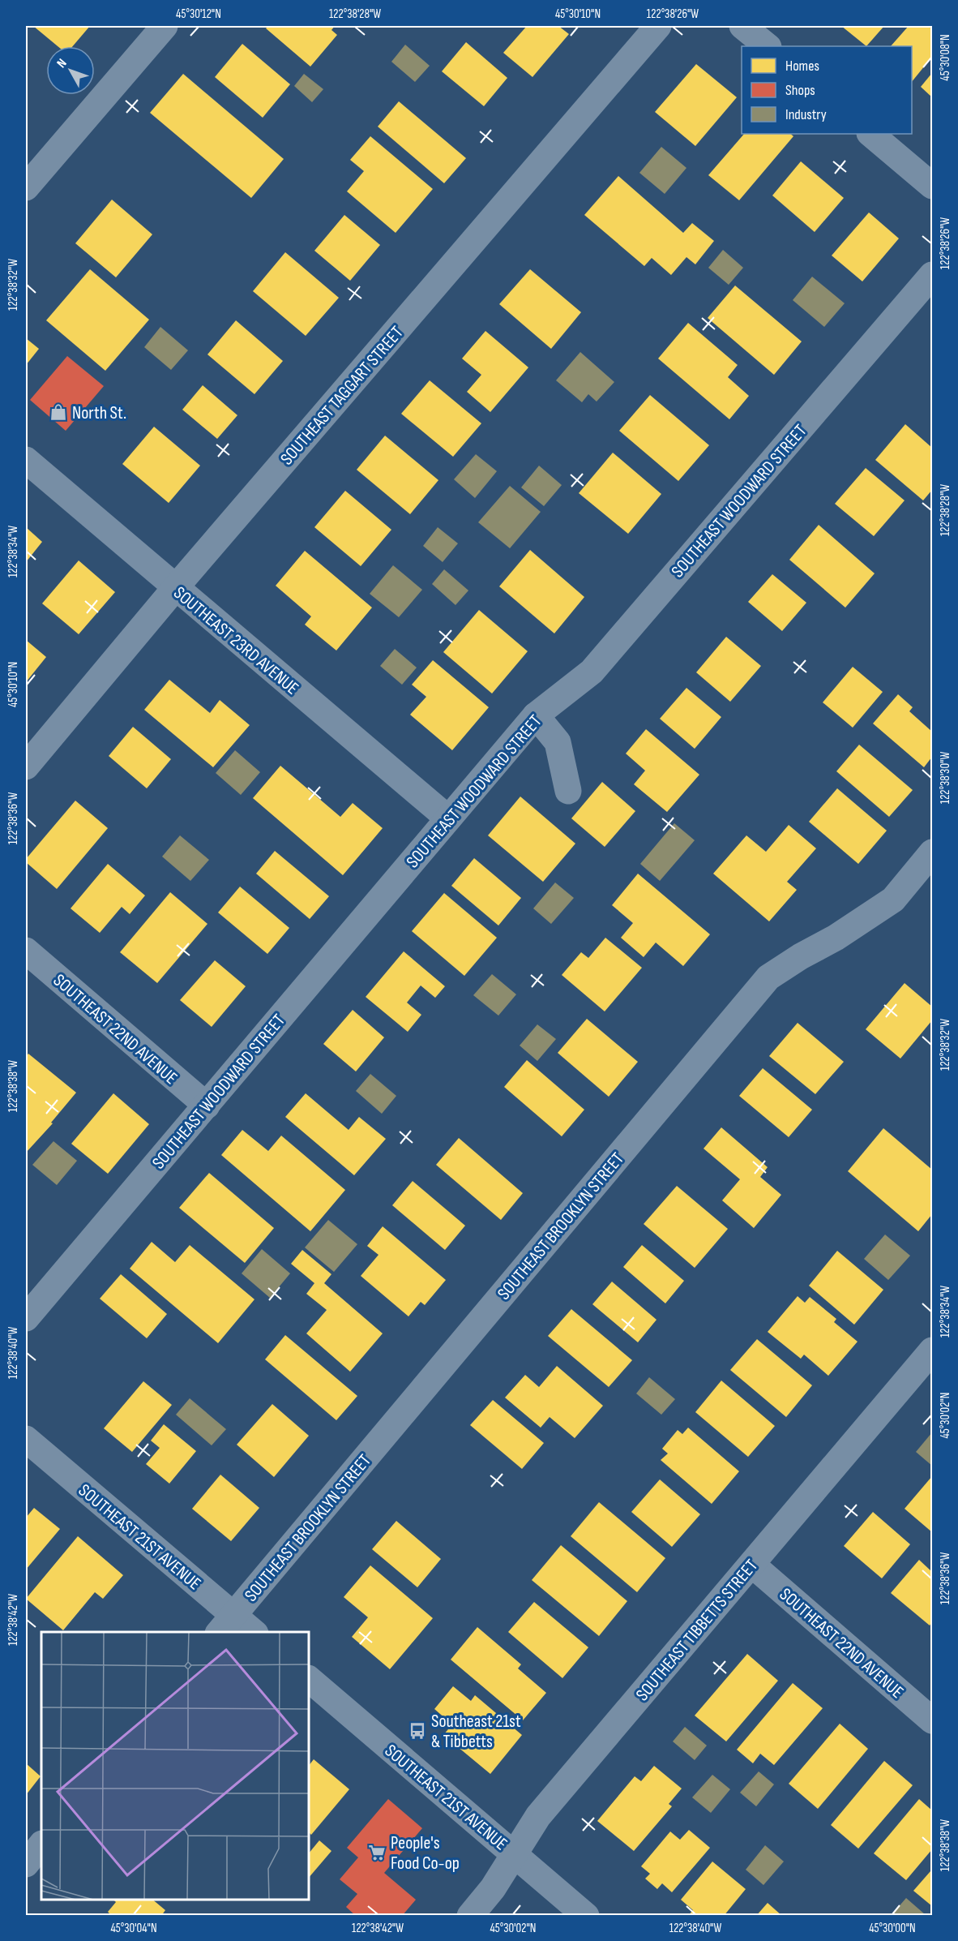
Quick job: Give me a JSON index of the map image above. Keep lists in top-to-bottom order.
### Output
{
  "streets": {
    "street": [
      "SOUTHEAST TAGGART STREET",
      "SOUTHEAST WOODWARD STREET",
      "SOUTHEAST 23RD AVENUE",
      "SOUTHEAST 22ND AVENUE",
      "SOUTHEAST BROOKLYN STREET",
      "SOUTHEAST 21ST AVENUE",
      "SOUTHEAST TIBBETTS STREET"
    ]
  },
  "crossings": [
    ["SOUTHEAST TAGGART STREET", "SOUTHEAST 23RD AVENUE"],
    ["SOUTHEAST WOODWARD STREET", "SOUTHEAST 23RD AVENUE"],
    ["SOUTHEAST WOODWARD STREET", "SOUTHEAST 22ND AVENUE"],
    ["SOUTHEAST 22ND AVENUE", "SOUTHEAST TIBBETTS STREET"],
    ["SOUTHEAST BROOKLYN STREET", "SOUTHEAST 21ST AVENUE"],
    ["SOUTHEAST 21ST AVENUE", "SOUTHEAST TIBBETTS STREET"]
  ],
  "places": {
    "shop": ["North St."],
    "bus stop": ["Southeast 21st & Tibbetts"],
    "supermarket": ["People's Food Co-op"]
  },
  "legend": ["Homes", "Shops", "Industry"],
  "north": "top left",
  "coordinates": [
    "45°30'12\"N",
    "122°38'28\"W",
    "45°30'10\"N",
    "122°38'26\"W",
    "45°30'08\"N",
    "122°38'32\"W",
    "122°38'34\"W",
    "122°38'30\"W",
    "122°38'36\"W",
    "122°38'38\"W",
    "122°38'40\"W",
    "45°30'02\"N",
    "122°38'42\"W",
    "45°30'04\"N",
    "45°30'00\"N"
  ]
}
